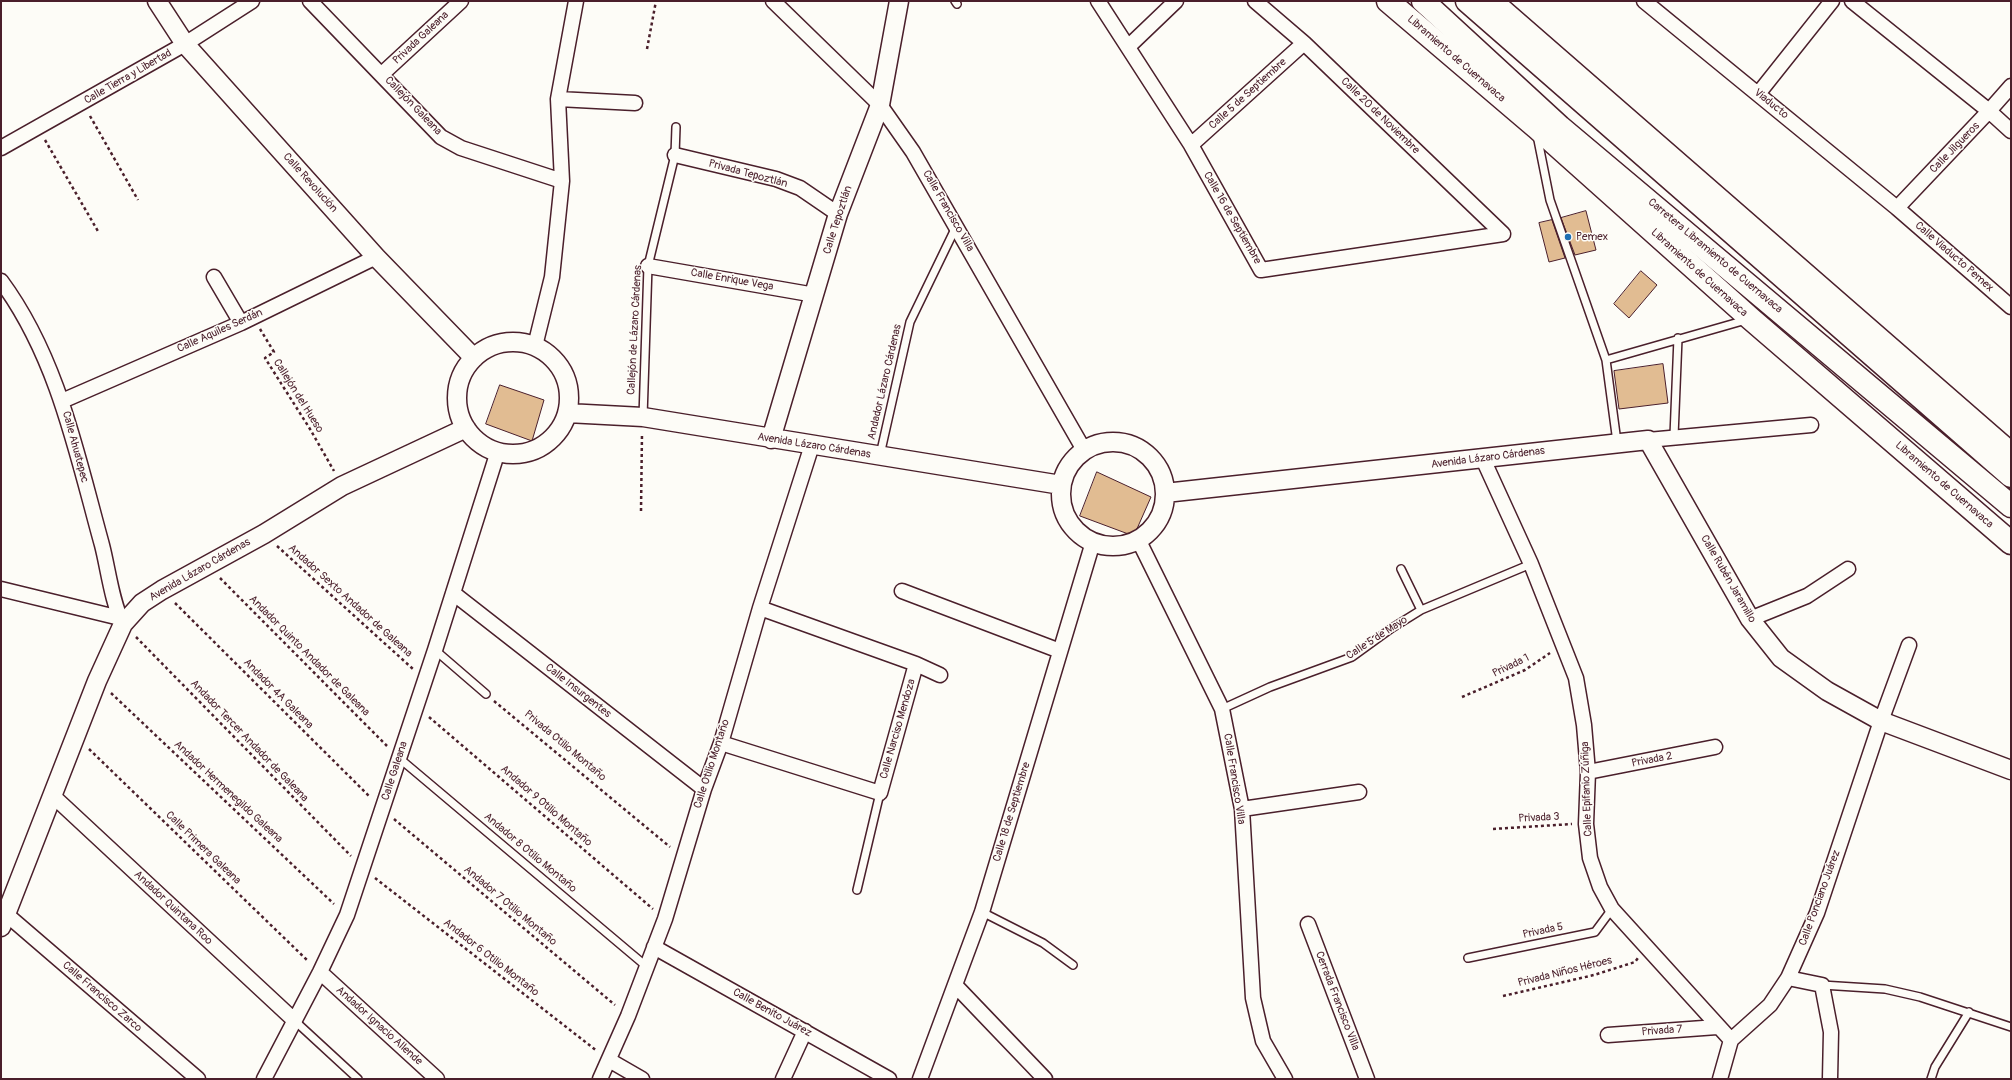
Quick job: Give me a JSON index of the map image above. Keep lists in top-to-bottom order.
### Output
{
  "streets": {
    "main road": ["Libramiento de Cuernavaca", "Carretera Libramiento de Cuernavaca"],
    "street": [
      "Privada Galeana",
      "Calle Tierra y Libertad",
      "Calle 5 de Septiembre",
      "Viaducto",
      "Callejón Galeana",
      "Calle 20 de Noviembre",
      "Calle Jilgueros",
      "Privada Tepoztlán",
      "Calle Revolución",
      "Calle Francisco Villa",
      "Calle 16 de Septiembre",
      "Calle Tepoztlán",
      "Calle Viaducto Pemex",
      "Calle Enrique Vega",
      "Calle Aquiles Serdán",
      "Avenida Lázaro Cárdenas",
      "Calle Ahuatepec",
      "Calle Rubén Jaramillo",
      "Calle Insurgentes",
      "Calle Narciso Mendoza",
      "Privada 2",
      "Calle Otilio Montaño",
      "Calle Galeana",
      "Calle Epifanio Zúñiga",
      "Calle 18 de Septiembre",
      "Calle Ponciano Juárez",
      "Andador Quintana Roo",
      "Calle Francisco Zarco",
      "Cerrada Francisco Villa",
      "Calle Benito Juárez",
      "Andador Ignacio Allende",
      "Privada 7"
    ],
    "lane": [
      "Callejón de Lázaro Cárdenas",
      "Andador Lázaro Cárdenas",
      "Calle 5 de Mayo",
      "Andador 8 Otilio Montaño",
      "Privada 5"
    ],
    "path": [
      "Callejón del Hueso",
      "Andador Sexto Andador de Galeana",
      "Andador Quinto Andador de Galeana",
      "Privada 1",
      "Andador 4A Galeana",
      "Andador Tercer Andador de Galeana",
      "Privada Otilio Montaño",
      "Andador Hermenegildo Galeana",
      "Andador 9 Otilio Montaño",
      "Privada 3",
      "Calle Primera Galeana",
      "Andador 7 Otilio Montaño",
      "Andador 6 Otilio Montaño",
      "Privada Niños Héroes"
    ]
  },
  "crossings": [
    ["Privada Galeana", "Callejón Galeana"],
    ["Calle Tierra y Libertad", "Calle Revolución"],
    ["Calle 5 de Septiembre", "Calle 20 de Noviembre"],
    ["Calle 5 de Septiembre", "Calle 16 de Septiembre"],
    ["Viaducto", "Calle Jilgueros"],
    ["Viaducto", "Calle Viaducto Pemex"],
    ["Calle 20 de Noviembre", "Calle 16 de Septiembre"],
    ["Calle Jilgueros", "Calle Viaducto Pemex"],
    ["Privada Tepoztlán", "Calle Tepoztlán"],
    ["Privada Tepoztlán", "Callejón de Lázaro Cárdenas"],
    ["Calle Revolución", "Calle Aquiles Serdán"],
    ["Calle Revolución", "Avenida Lázaro Cárdenas"],
    ["Calle Revolución", "Calle Galeana"],
    ["Calle Francisco Villa", "Calle Tepoztlán"],
    ["Calle Francisco Villa", "Andador Lázaro Cárdenas"],
    ["Calle Francisco Villa", "Avenida Lázaro Cárdenas"],
    ["Calle Francisco Villa", "Calle 5 de Mayo"],
    ["Calle Francisco Villa", "Calle 18 de Septiembre"],
    ["Calle Tepoztlán", "Calle Enrique Vega"],
    ["Calle Tepoztlán", "Avenida Lázaro Cárdenas"],
    ["Calle Enrique Vega", "Callejón de Lázaro Cárdenas"],
    ["Callejón de Lázaro Cárdenas", "Avenida Lázaro Cárdenas"],
    ["Calle Aquiles Serdán", "Callejón del Hueso"],
    ["Calle Aquiles Serdán", "Calle Ahuatepec"],
    ["Andador Lázaro Cárdenas", "Avenida Lázaro Cárdenas"],
    ["Callejón del Hueso", "Avenida Lázaro Cárdenas"],
    ["Avenida Lázaro Cárdenas", "Calle Ahuatepec"],
    ["Avenida Lázaro Cárdenas", "Calle Rubén Jaramillo"],
    ["Avenida Lázaro Cárdenas", "Andador Sexto Andador de Galeana"],
    ["Avenida Lázaro Cárdenas", "Andador Quinto Andador de Galeana"],
    ["Avenida Lázaro Cárdenas", "Andador 4A Galeana"],
    ["Avenida Lázaro Cárdenas", "Andador Tercer Andador de Galeana"],
    ["Avenida Lázaro Cárdenas", "Calle Otilio Montaño"],
    ["Avenida Lázaro Cárdenas", "Calle Galeana"],
    ["Avenida Lázaro Cárdenas", "Calle Epifanio Zúñiga"],
    ["Avenida Lázaro Cárdenas", "Andador Hermenegildo Galeana"],
    ["Avenida Lázaro Cárdenas", "Calle 18 de Septiembre"],
    ["Avenida Lázaro Cárdenas", "Calle Primera Galeana"],
    ["Avenida Lázaro Cárdenas", "Andador Quintana Roo"],
    ["Avenida Lázaro Cárdenas", "Calle Francisco Zarco"],
    ["Calle Ahuatepec", "Andador Tercer Andador de Galeana"],
    ["Calle Rubén Jaramillo", "Calle Ponciano Juárez"],
    ["Andador Sexto Andador de Galeana", "Calle Galeana"],
    ["Calle 5 de Mayo", "Calle Epifanio Zúñiga"],
    ["Andador Quinto Andador de Galeana", "Calle Galeana"],
    ["Andador Quinto Andador de Galeana", "Andador 8 Otilio Montaño"],
    ["Privada 1", "Calle Epifanio Zúñiga"],
    ["Calle Insurgentes", "Calle Otilio Montaño"],
    ["Calle Insurgentes", "Calle Galeana"],
    ["Andador 4A Galeana", "Calle Galeana"],
    ["Andador 4A Galeana", "Andador 7 Otilio Montaño"],
    ["Calle Narciso Mendoza", "Calle Otilio Montaño"],
    ["Andador Tercer Andador de Galeana", "Calle Galeana"],
    ["Andador Tercer Andador de Galeana", "Andador 6 Otilio Montaño"],
    ["Privada Otilio Montaño", "Calle Otilio Montaño"],
    ["Privada 2", "Calle Epifanio Zúñiga"],
    ["Calle Otilio Montaño", "Andador 9 Otilio Montaño"],
    ["Calle Otilio Montaño", "Andador 8 Otilio Montaño"],
    ["Calle Otilio Montaño", "Andador 7 Otilio Montaño"],
    ["Calle Otilio Montaño", "Andador 6 Otilio Montaño"],
    ["Calle Otilio Montaño", "Calle Benito Juárez"],
    ["Calle Galeana", "Andador Hermenegildo Galeana"],
    ["Calle Galeana", "Andador 9 Otilio Montaño"],
    ["Calle Galeana", "Calle Primera Galeana"],
    ["Calle Galeana", "Andador 8 Otilio Montaño"],
    ["Calle Galeana", "Andador 7 Otilio Montaño"],
    ["Calle Galeana", "Andador Quintana Roo"],
    ["Calle Galeana", "Andador 6 Otilio Montaño"],
    ["Calle Galeana", "Andador Ignacio Allende"],
    ["Calle Epifanio Zúñiga", "Privada 3"],
    ["Calle Epifanio Zúñiga", "Calle Ponciano Juárez"],
    ["Calle Epifanio Zúñiga", "Privada 5"],
    ["Calle Epifanio Zúñiga", "Privada Niños Héroes"],
    ["Calle Epifanio Zúñiga", "Privada 7"],
    ["Calle Primera Galeana", "Andador Ignacio Allende"]
  ],
  "places": ["Pemex"]
}
